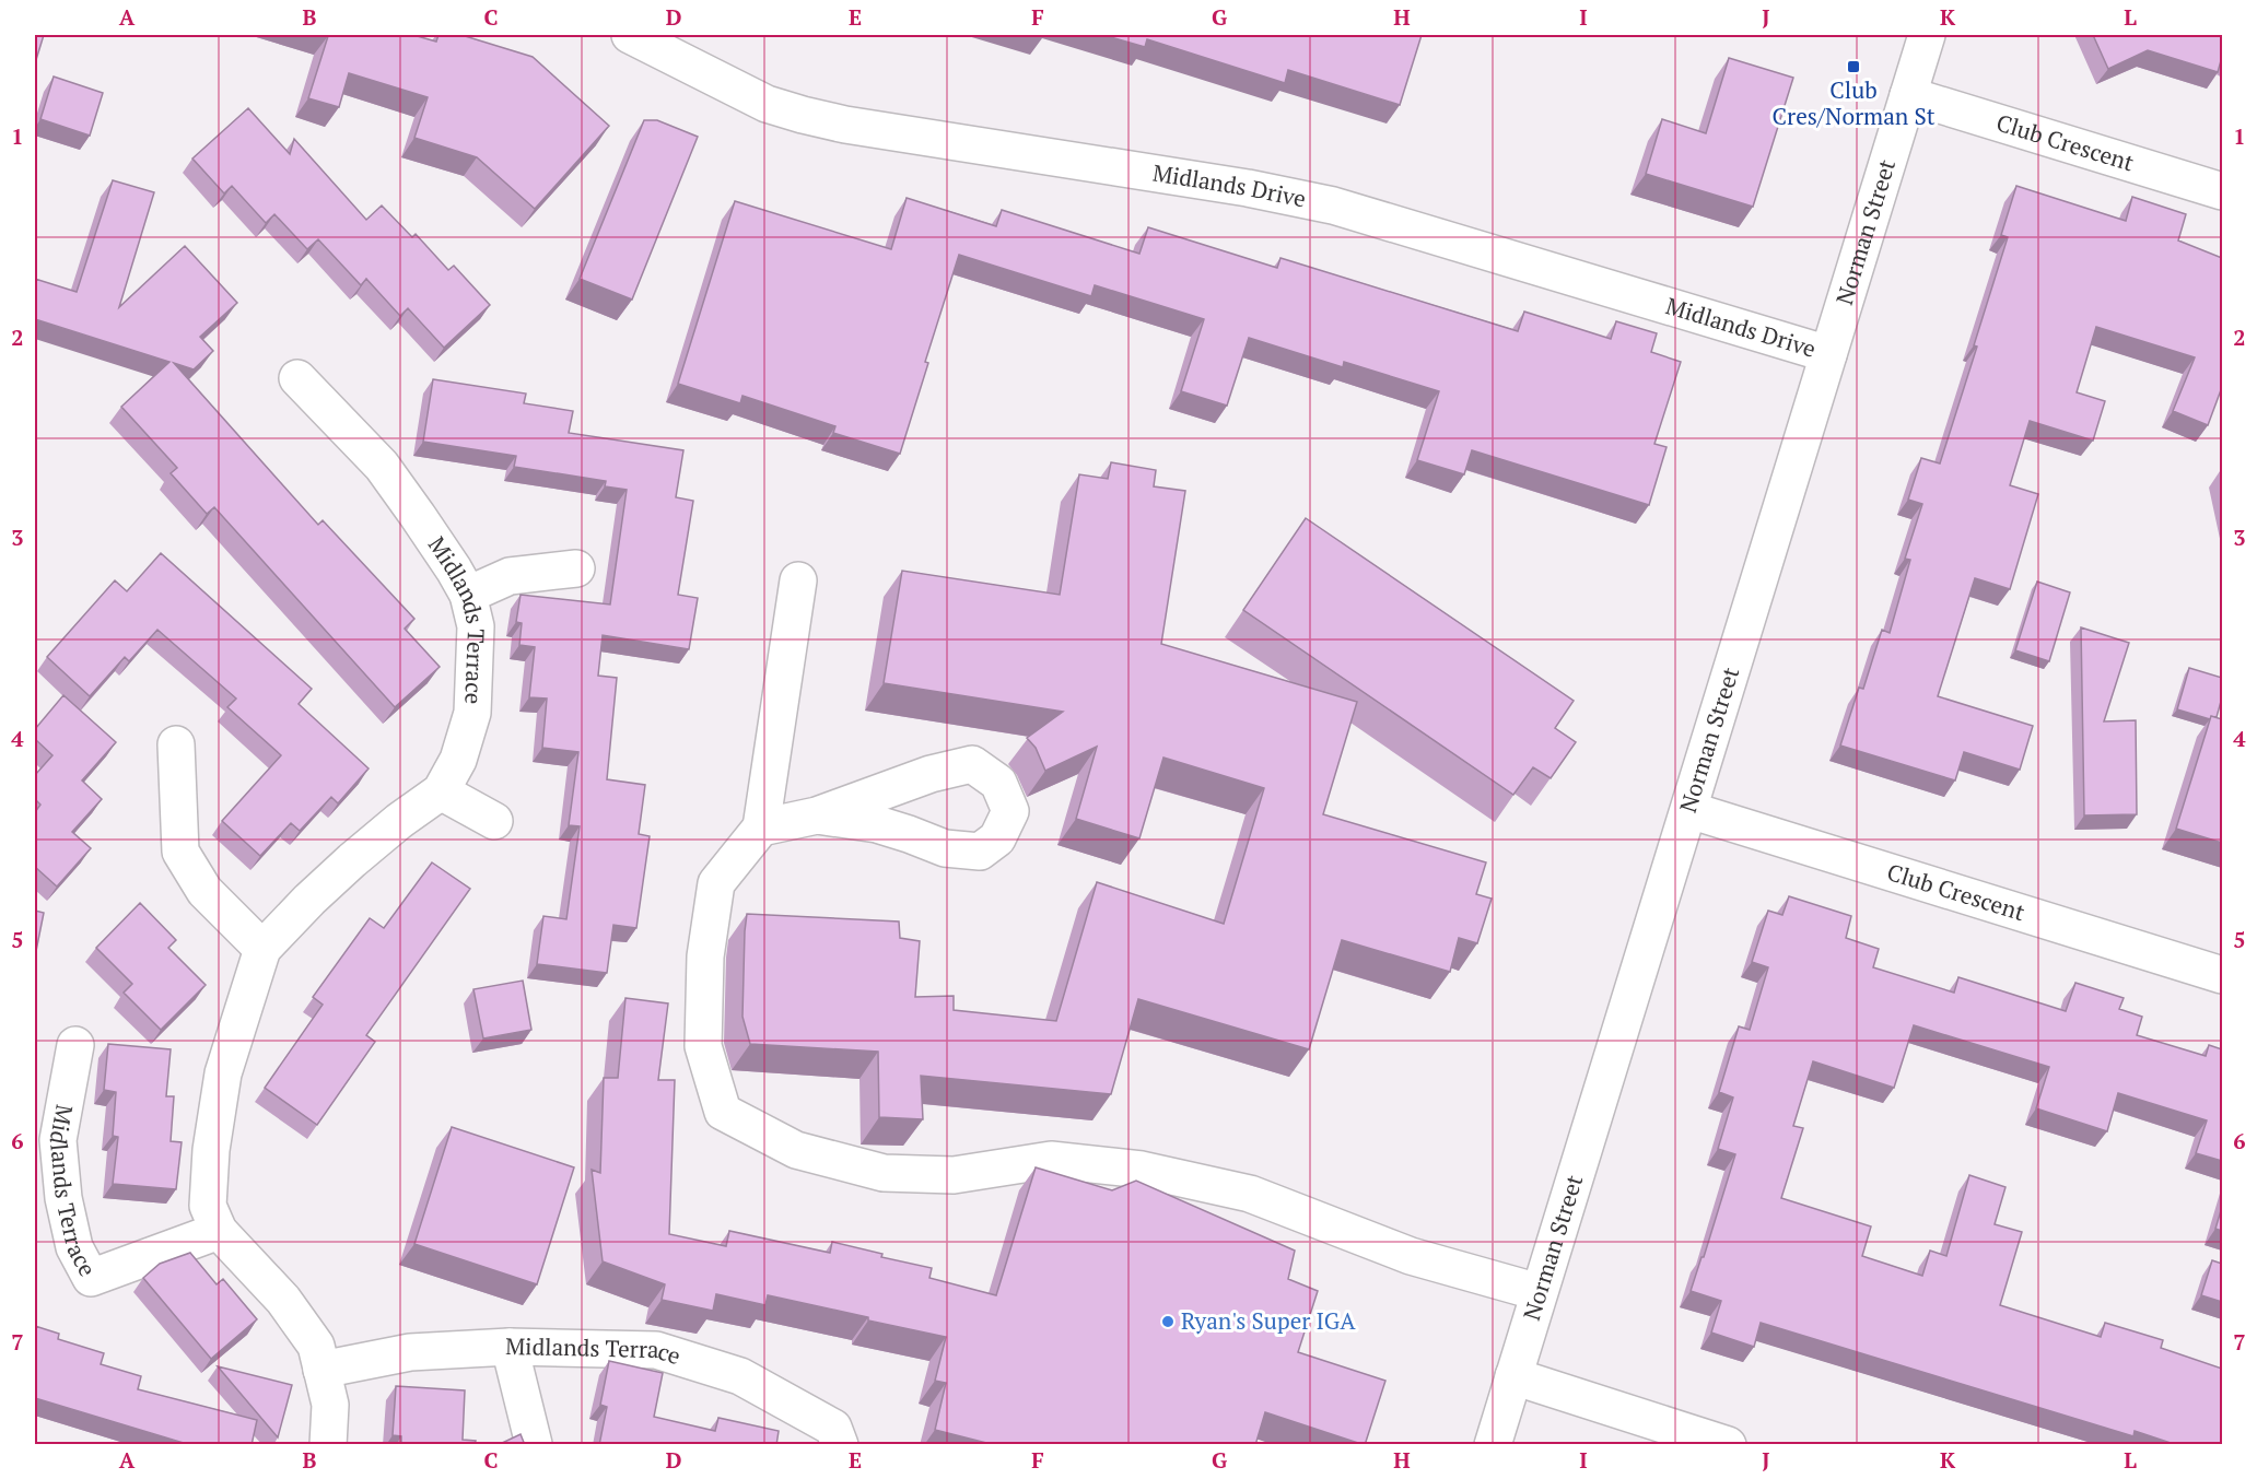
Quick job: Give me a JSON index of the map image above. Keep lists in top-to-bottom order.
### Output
{
  "streets": {
    "street": [
      "Club Crescent",
      "Midlands Drive",
      "Norman Street",
      "Midlands Terrace"
    ]
  },
  "crossings": [
    ["Club Crescent", "Norman Street"],
    ["Midlands Drive", "Norman Street"]
  ],
  "places": {
    "transit": ["Club Cres/Norman St"],
    "other": ["Ryan's Super IGA"]
  },
  "grid": {
    "columns": [
      "A",
      "B",
      "C",
      "D",
      "E",
      "F",
      "G",
      "H",
      "I",
      "J",
      "K",
      "L"
    ],
    "rows": [
      "1",
      "2",
      "3",
      "4",
      "5",
      "6",
      "7"
    ]
  }
}
